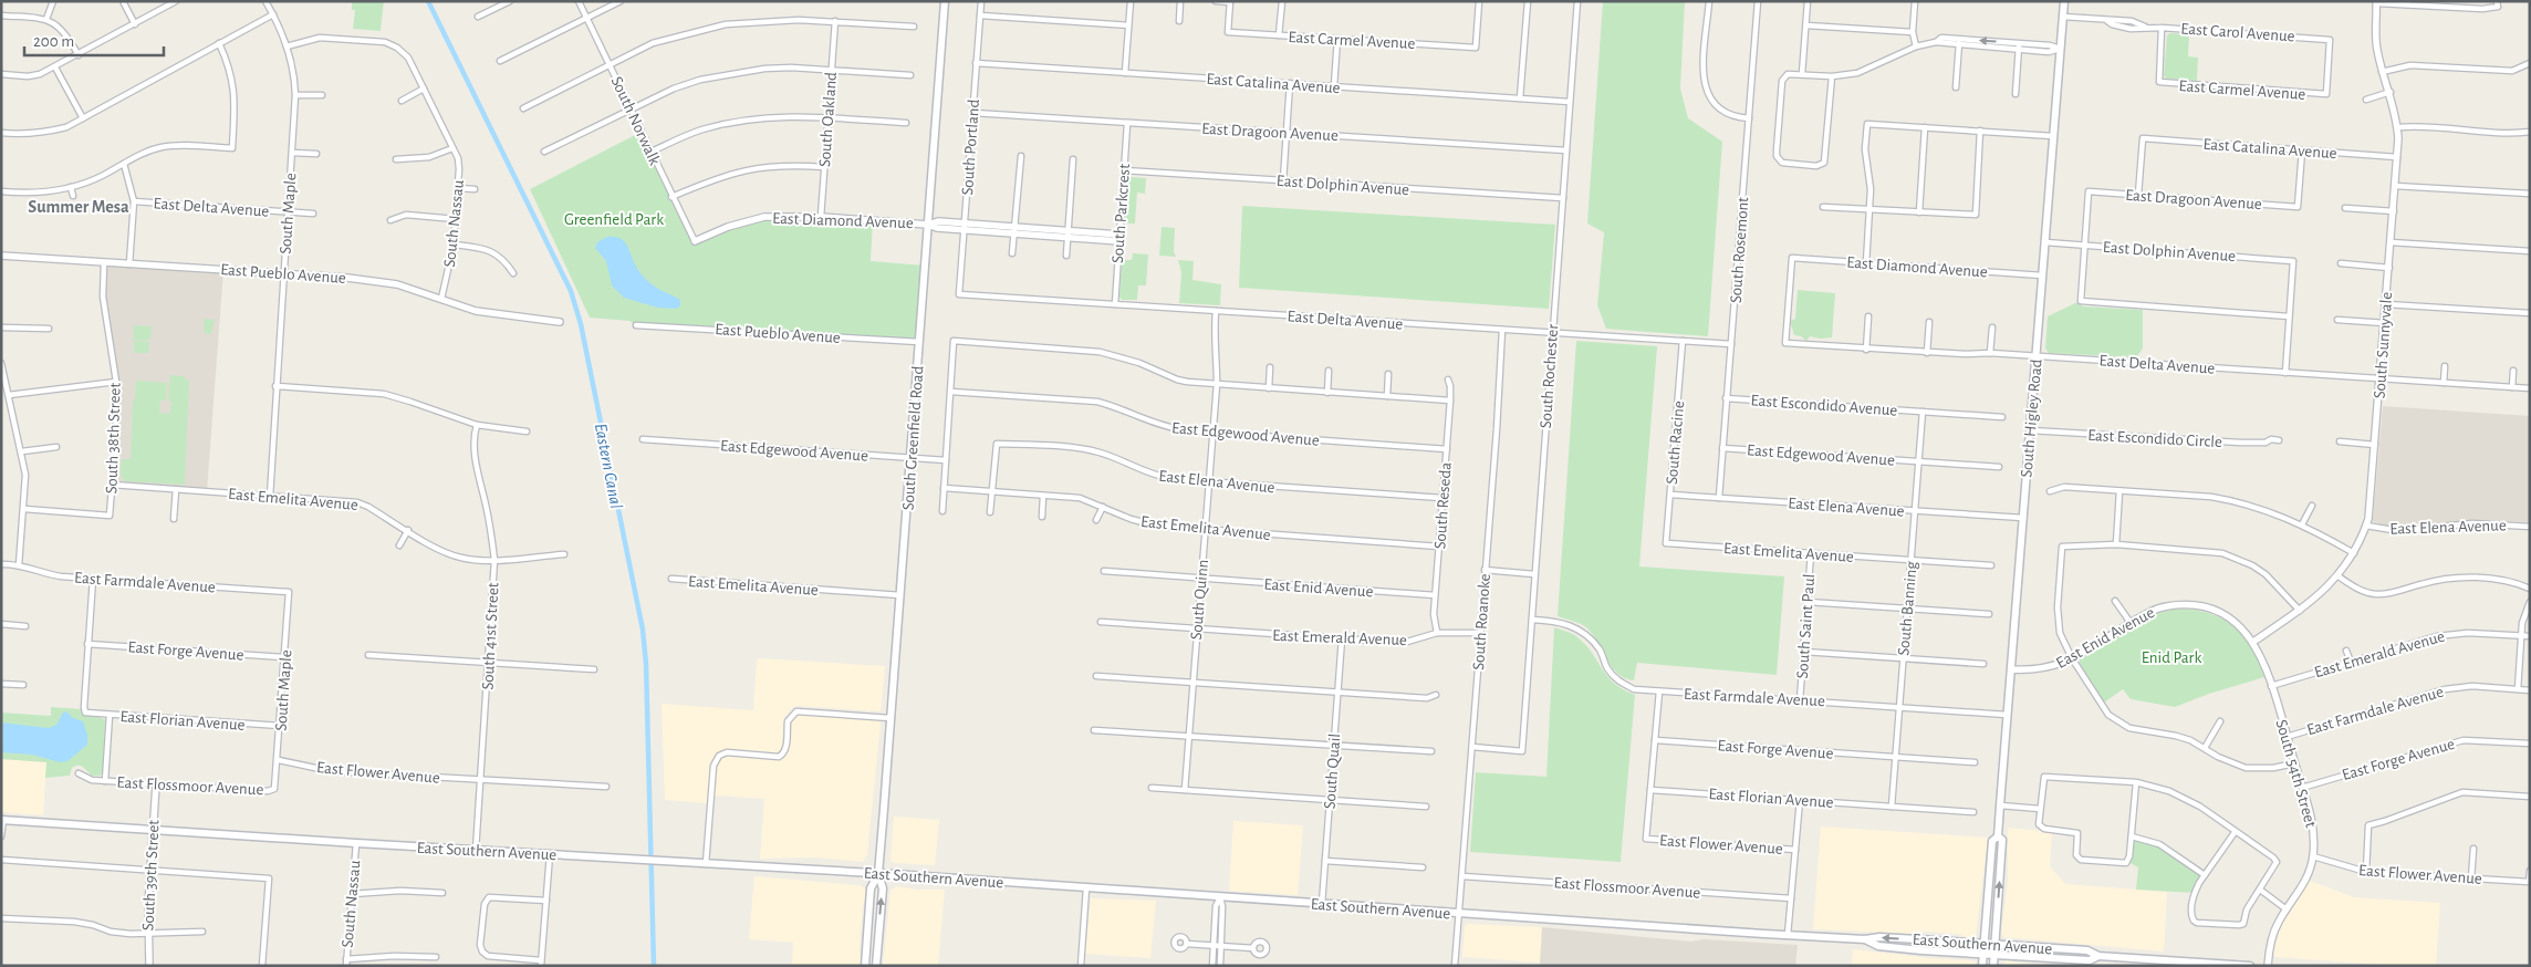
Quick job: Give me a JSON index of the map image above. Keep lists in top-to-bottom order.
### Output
{
  "streets": {
    "main road": ["South Higley Road", "South Greenfield Road", "East Southern Avenue"],
    "street": [
      "East Carol Avenue",
      "East Carmel Avenue",
      "East Catalina Avenue",
      "South Oakland",
      "South Norwalk",
      "East Dragoon Avenue",
      "South Portland",
      "East Dolphin Avenue",
      "East Delta Avenue",
      "South Maple",
      "South Parkcrest",
      "East Diamond Avenue",
      "South Nassau",
      "South Rosemont",
      "East Pueblo Avenue",
      "South Sunnyvale",
      "South Rochester",
      "East Escondido Avenue",
      "East Edgewood Avenue",
      "South 38th Street",
      "East Escondido Circle",
      "South Racine",
      "East Elena Avenue",
      "East Emelita Avenue",
      "South Reseda",
      "East Farmdale Avenue",
      "East Enid Avenue",
      "South Quinn",
      "South Banning",
      "South Roanoke",
      "South Saint Paul",
      "South 41st Street",
      "East Emerald Avenue",
      "East Forge Avenue",
      "East Florian Avenue",
      "South Quail",
      "East Flower Avenue",
      "South 54th Street",
      "East Flossmoor Avenue",
      "South 39th Street"
    ]
  },
  "crossings": [
    ["East Carol Avenue", "East Carmel Avenue"],
    ["East Carol Avenue", "South Higley Road"],
    ["East Catalina Avenue", "East Dragoon Avenue"],
    ["East Catalina Avenue", "South Portland"],
    ["East Catalina Avenue", "South Sunnyvale"],
    ["East Catalina Avenue", "South Rochester"],
    ["South Oakland", "East Diamond Avenue"],
    ["South Norwalk", "East Diamond Avenue"],
    ["East Dragoon Avenue", "South Portland"],
    ["East Dragoon Avenue", "East Dolphin Avenue"],
    ["East Dragoon Avenue", "South Parkcrest"],
    ["East Dragoon Avenue", "South Rochester"],
    ["South Portland", "East Delta Avenue"],
    ["South Portland", "East Diamond Avenue"],
    ["East Dolphin Avenue", "South Parkcrest"],
    ["East Dolphin Avenue", "South Rochester"],
    ["East Dolphin Avenue", "South Higley Road"],
    ["East Delta Avenue", "South Maple"],
    ["East Delta Avenue", "South Parkcrest"],
    ["East Delta Avenue", "East Diamond Avenue"],
    ["East Delta Avenue", "South Rosemont"],
    ["East Delta Avenue", "South Sunnyvale"],
    ["East Delta Avenue", "South Rochester"],
    ["East Delta Avenue", "South Higley Road"],
    ["East Delta Avenue", "South Racine"],
    ["East Delta Avenue", "South Quinn"],
    ["East Delta Avenue", "South Roanoke"],
    ["South Maple", "South Nassau"],
    ["South Maple", "East Pueblo Avenue"],
    ["South Maple", "East Emelita Avenue"],
    ["South Maple", "East Farmdale Avenue"],
    ["South Maple", "East Forge Avenue"],
    ["South Maple", "East Florian Avenue"],
    ["South Maple", "East Flower Avenue"],
    ["South Maple", "East Flossmoor Avenue"],
    ["South Parkcrest", "East Diamond Avenue"],
    ["East Diamond Avenue", "South Higley Road"],
    ["East Diamond Avenue", "South Greenfield Road"],
    ["South Nassau", "East Pueblo Avenue"],
    ["South Nassau", "East Southern Avenue"],
    ["South Rosemont", "East Escondido Avenue"],
    ["South Rosemont", "East Edgewood Avenue"],
    ["South Rosemont", "East Elena Avenue"],
    ["East Pueblo Avenue", "South 38th Street"],
    ["East Pueblo Avenue", "South Greenfield Road"],
    ["South Sunnyvale", "East Elena Avenue"],
    ["South Sunnyvale", "East Enid Avenue"],
    ["South Sunnyvale", "South 54th Street"],
    ["South Rochester", "East Farmdale Avenue"],
    ["South Rochester", "South Roanoke"],
    ["East Escondido Avenue", "South Banning"],
    ["South Higley Road", "East Escondido Circle"],
    ["South Higley Road", "East Elena Avenue"],
    ["South Higley Road", "East Farmdale Avenue"],
    ["South Higley Road", "East Enid Avenue"],
    ["South Higley Road", "East Southern Avenue"],
    ["East Edgewood Avenue", "South Greenfield Road"],
    ["East Edgewood Avenue", "South Reseda"],
    ["East Edgewood Avenue", "South Quinn"],
    ["East Edgewood Avenue", "South Banning"],
    ["South 38th Street", "East Emelita Avenue"],
    ["South Greenfield Road", "East Emelita Avenue"],
    ["South Greenfield Road", "East Southern Avenue"],
    ["South Racine", "East Elena Avenue"],
    ["South Racine", "East Emelita Avenue"],
    ["East Elena Avenue", "East Emelita Avenue"],
    ["East Elena Avenue", "South Reseda"],
    ["East Elena Avenue", "South Quinn"],
    ["East Elena Avenue", "South Banning"],
    ["East Emelita Avenue", "South Reseda"],
    ["East Emelita Avenue", "South Quinn"],
    ["East Emelita Avenue", "South Banning"],
    ["East Emelita Avenue", "South Saint Paul"],
    ["East Emelita Avenue", "South 41st Street"],
    ["South Reseda", "East Enid Avenue"],
    ["South Reseda", "East Emerald Avenue"],
    ["East Farmdale Avenue", "South Banning"],
    ["East Farmdale Avenue", "South Saint Paul"],
    ["East Farmdale Avenue", "South 54th Street"],
    ["East Enid Avenue", "South Quinn"],
    ["East Enid Avenue", "South 54th Street"],
    ["South Quinn", "East Emerald Avenue"],
    ["South Banning", "East Forge Avenue"],
    ["South Banning", "East Florian Avenue"],
    ["South Roanoke", "East Emerald Avenue"],
    ["South Roanoke", "East Flossmoor Avenue"],
    ["South Roanoke", "East Southern Avenue"],
    ["South 41st Street", "East Flower Avenue"],
    ["South 41st Street", "East Southern Avenue"],
    ["East Emerald Avenue", "South Quail"],
    ["East Emerald Avenue", "South 54th Street"],
    ["East Forge Avenue", "East Florian Avenue"],
    ["East Forge Avenue", "South 54th Street"],
    ["East Florian Avenue", "East Flower Avenue"],
    ["South Quail", "East Southern Avenue"],
    ["East Flower Avenue", "South 54th Street"],
    ["East Flossmoor Avenue", "South 39th Street"],
    ["East Southern Avenue", "South 39th Street"]
  ],
  "districts": ["Summer Mesa"],
  "water": ["Eastern Canal"],
  "parks": ["Greenfield Park", "Enid Park"],
  "scale_bar": "200 m"
}
